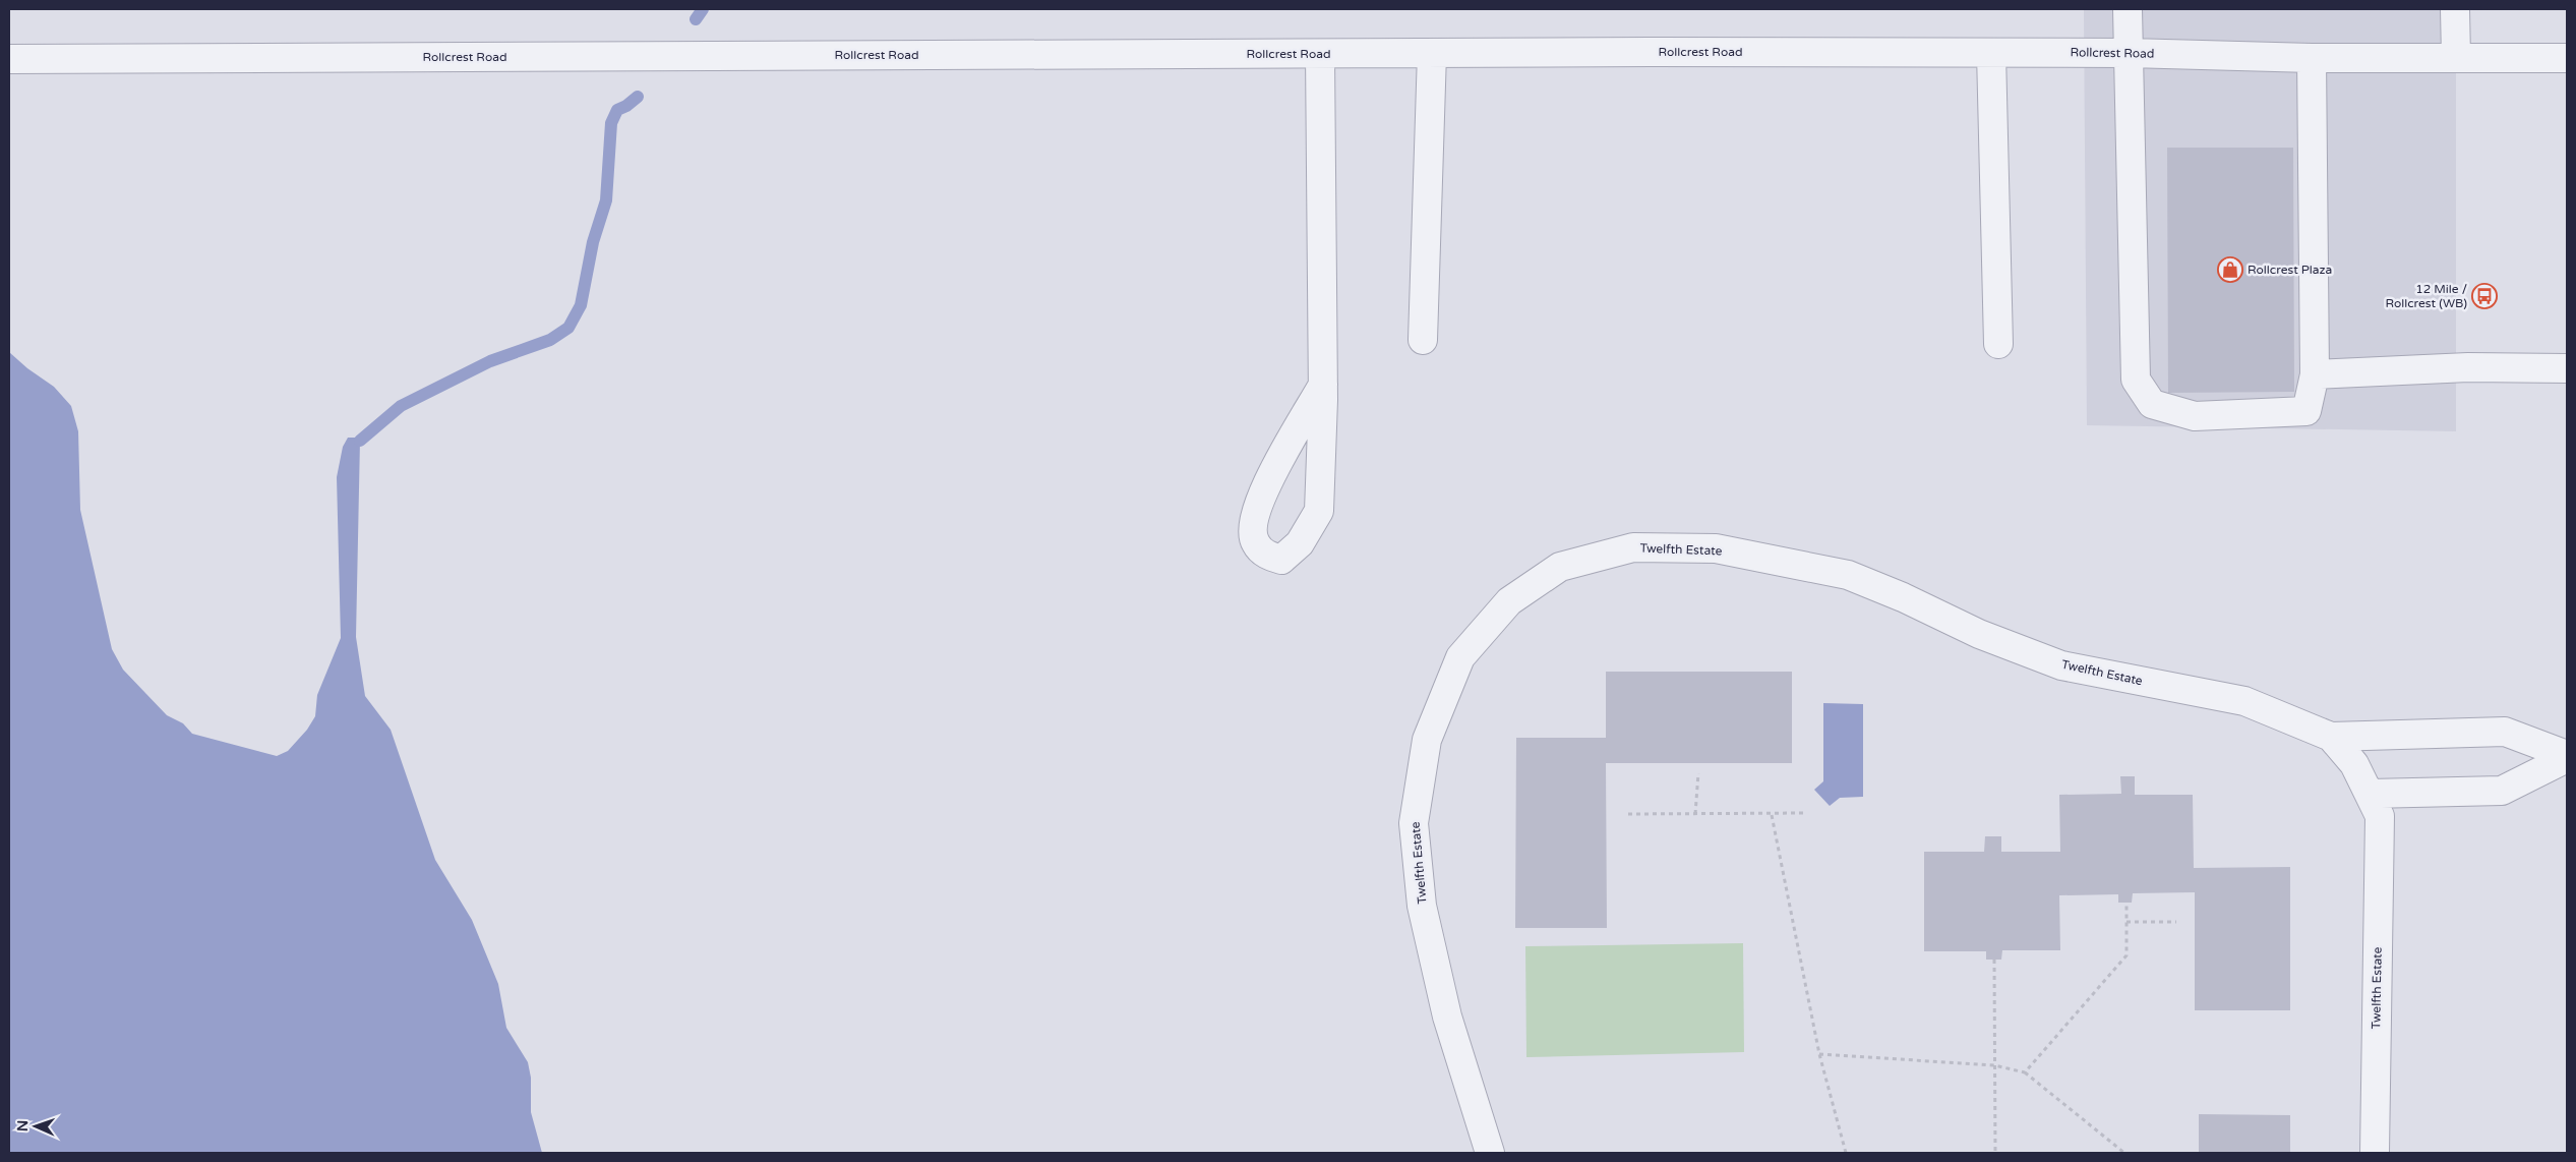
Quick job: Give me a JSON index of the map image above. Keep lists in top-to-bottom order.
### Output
{
  "streets": {
    "street": ["Rollcrest Road", "Twelfth Estate"]
  },
  "places": {
    "shop": ["Rollcrest Plaza"],
    "bus stop": ["12 Mile / Rollcrest (WB)"]
  },
  "north": "left"
}
